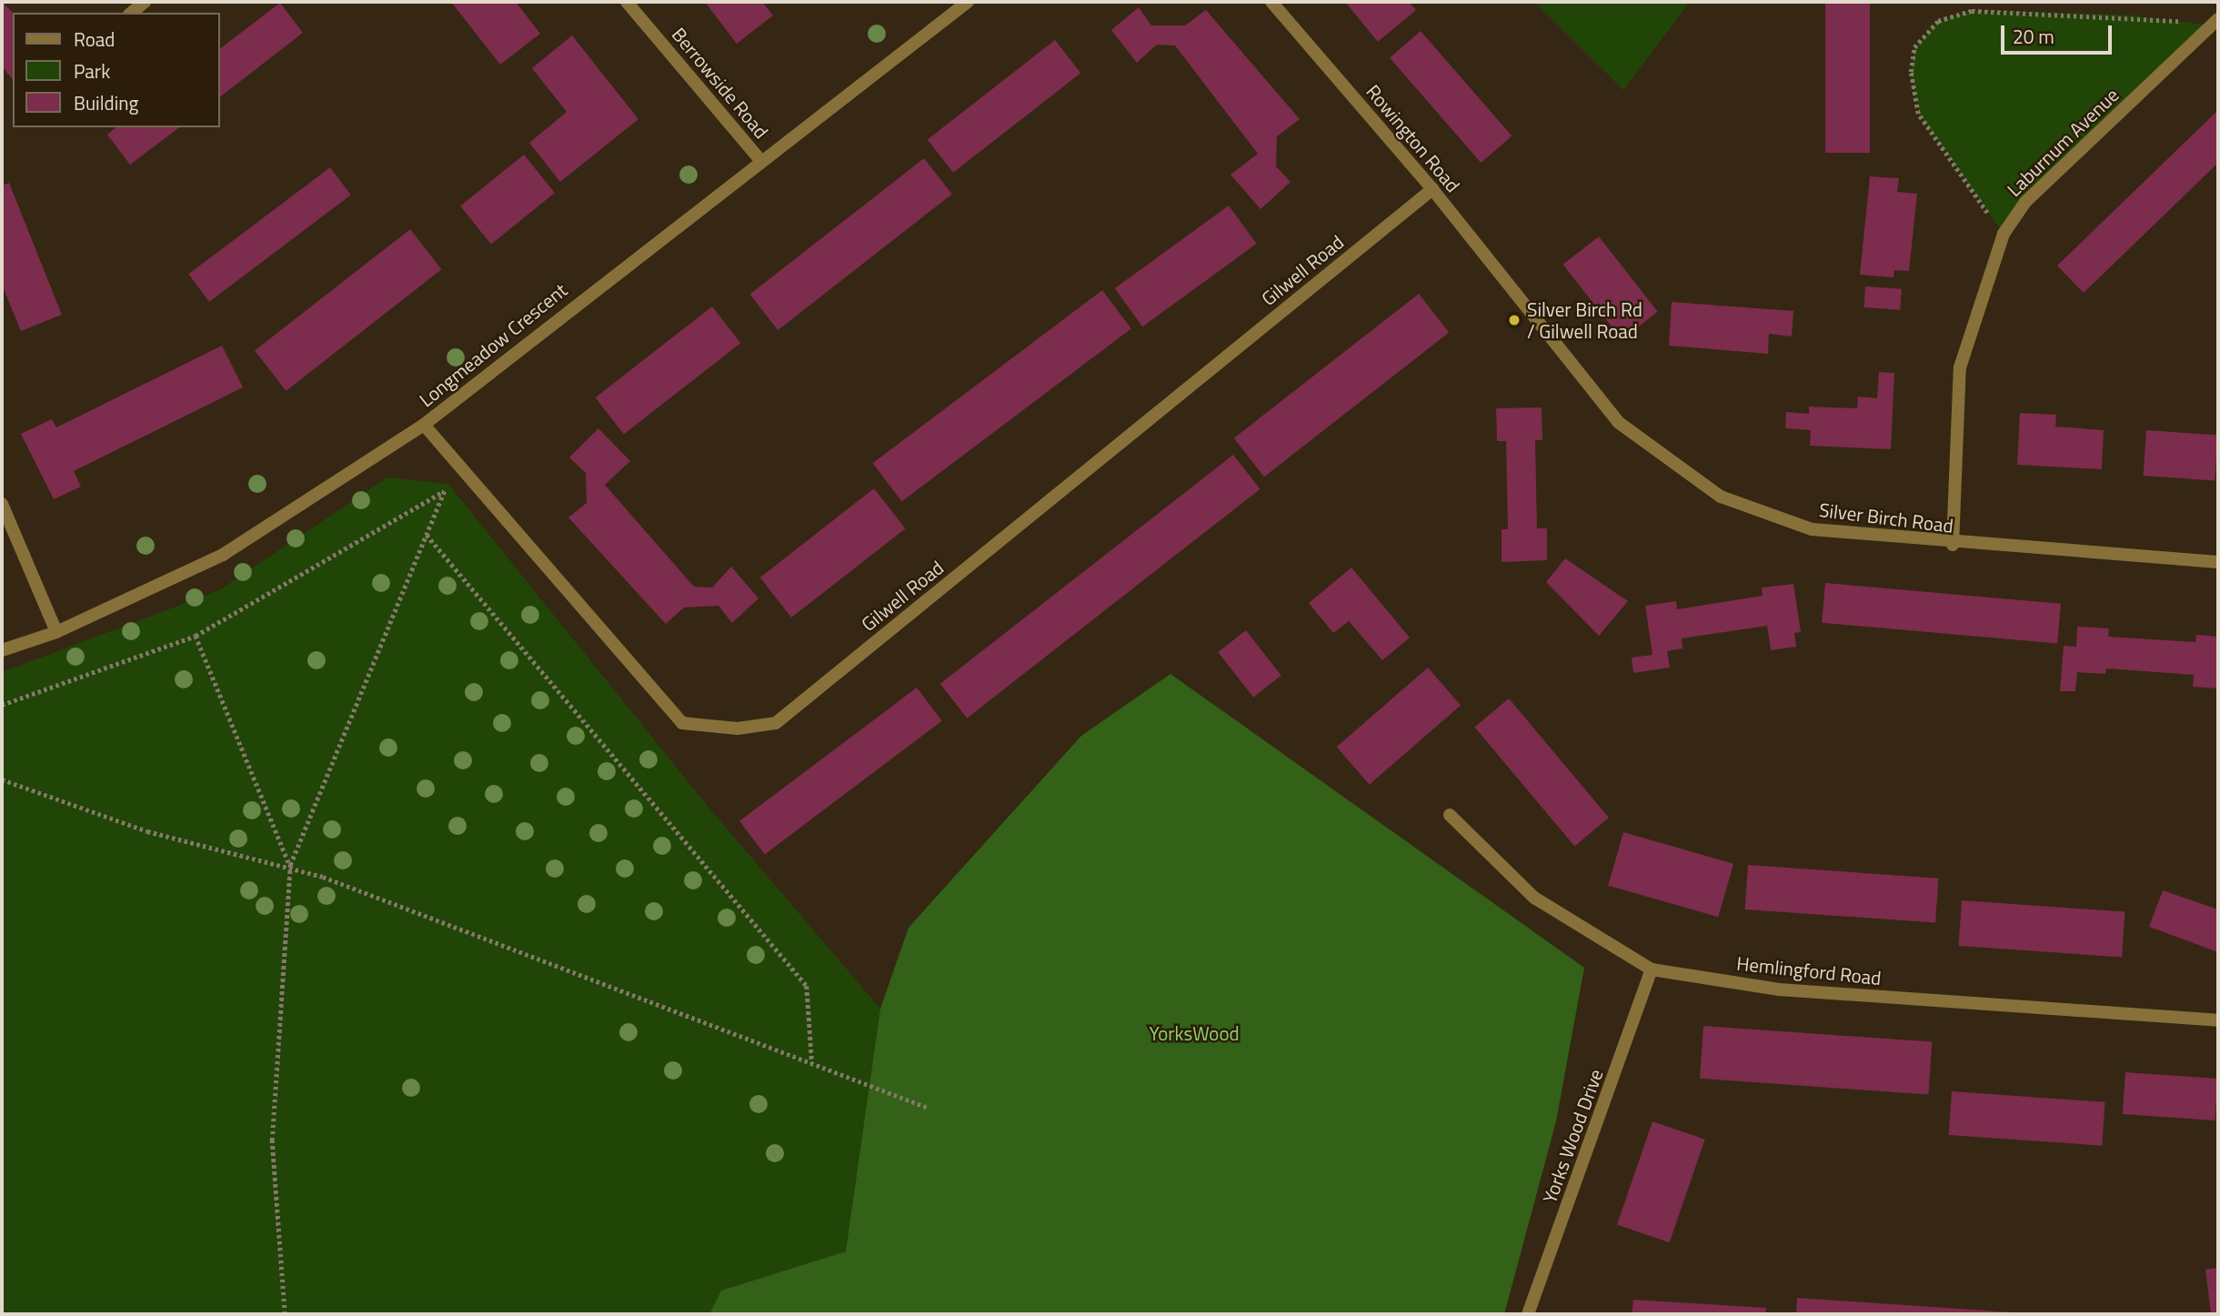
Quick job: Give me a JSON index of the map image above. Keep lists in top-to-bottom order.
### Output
{
  "streets": {
    "street": [
      "Berrowside Road",
      "Rowington Road",
      "Laburnum Avenue",
      "Gilwell Road",
      "Longmeadow Crescent",
      "Silver Birch Road",
      "Hemlingford Road",
      "Yorks Wood Drive"
    ]
  },
  "crossings": [
    ["Berrowside Road", "Longmeadow Crescent"],
    ["Rowington Road", "Gilwell Road"],
    ["Rowington Road", "Silver Birch Road"],
    ["Laburnum Avenue", "Silver Birch Road"],
    ["Gilwell Road", "Longmeadow Crescent"],
    ["Hemlingford Road", "Yorks Wood Drive"]
  ],
  "parks": ["YorksWood"],
  "places": ["Silver Birch Rd / Gilwell Road"],
  "legend": ["Road", "Park", "Building"],
  "scale_bar": "20 m"
}
